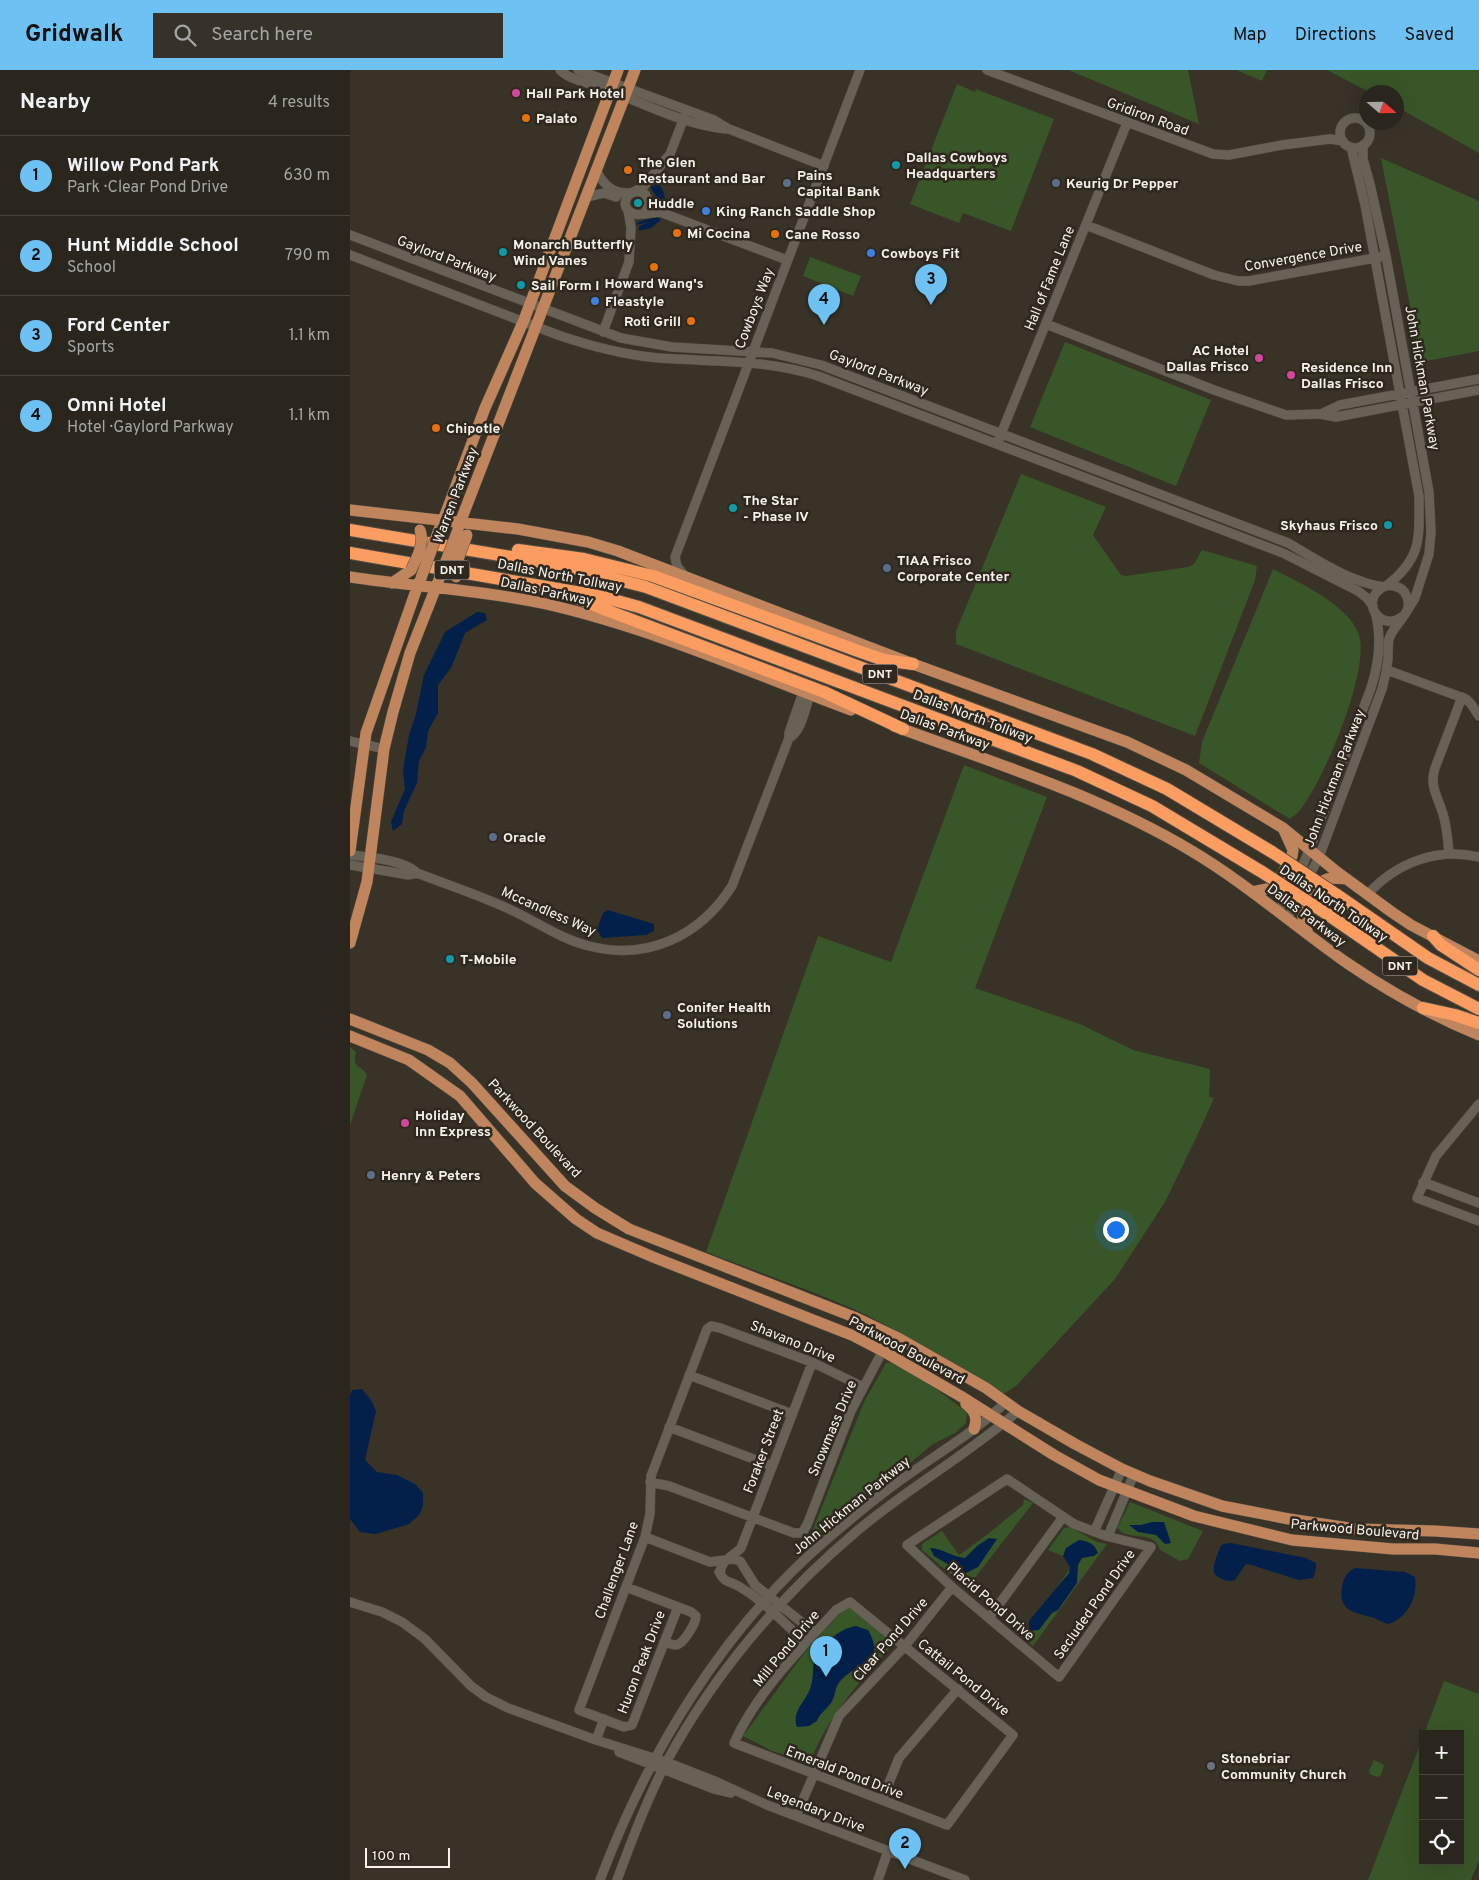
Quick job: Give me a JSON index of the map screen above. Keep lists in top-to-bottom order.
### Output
{
  "streets": {
    "highway": ["DNT", "Dallas North Tollway"],
    "main road": ["Warren Parkway", "Dallas Parkway", "Parkwood Boulevard"],
    "street": [
      "Gridiron Road",
      "Convergence Drive",
      "Gaylord Parkway",
      "Hall of Fame Lane",
      "Cowboys Way",
      "John Hickman Parkway",
      "Mccandless Way",
      "Shavano Drive",
      "Snowmass Drive",
      "Foraker Street",
      "Challenger Lane",
      "Placid Pond Drive",
      "Secluded Pond Drive",
      "Clear Pond Drive",
      "Mill Pond Drive",
      "Huron Peak Drive",
      "Cattail Pond Drive",
      "Emerald Pond Drive",
      "Legendary Drive"
    ]
  },
  "crossings": [
    ["Gridiron Road", "Hall of Fame Lane"],
    ["Gridiron Road", "John Hickman Parkway"],
    ["Convergence Drive", "Hall of Fame Lane"],
    ["Convergence Drive", "John Hickman Parkway"],
    ["Gaylord Parkway", "Hall of Fame Lane"],
    ["Gaylord Parkway", "Cowboys Way"],
    ["Gaylord Parkway", "John Hickman Parkway"],
    ["Gaylord Parkway", "Warren Parkway"],
    ["John Hickman Parkway", "Dallas Parkway"],
    ["John Hickman Parkway", "Parkwood Boulevard"],
    ["John Hickman Parkway", "Legendary Drive"],
    ["Warren Parkway", "Dallas Parkway"],
    ["Warren Parkway", "Mccandless Way"],
    ["Dallas Parkway", "Mccandless Way"],
    ["Parkwood Boulevard", "Snowmass Drive"],
    ["Shavano Drive", "Snowmass Drive"],
    ["Shavano Drive", "Foraker Street"],
    ["Shavano Drive", "Challenger Lane"],
    ["Snowmass Drive", "Foraker Street"],
    ["Challenger Lane", "Huron Peak Drive"],
    ["Placid Pond Drive", "Secluded Pond Drive"],
    ["Placid Pond Drive", "Clear Pond Drive"],
    ["Clear Pond Drive", "Cattail Pond Drive"],
    ["Clear Pond Drive", "Emerald Pond Drive"],
    ["Clear Pond Drive", "Legendary Drive"],
    ["Mill Pond Drive", "Cattail Pond Drive"],
    ["Mill Pond Drive", "Emerald Pond Drive"],
    ["Cattail Pond Drive", "Emerald Pond Drive"]
  ],
  "places": [
    "Hall Park Hotel",
    "Palato",
    "Dallas Cowboys Headquarters",
    "The Glen Restaurant and Bar",
    "Pains Capital Bank",
    "Keurig Dr Pepper",
    "Huddle",
    "King Ranch Saddle Shop",
    "Mi Cocina",
    "Cane Rosso",
    "Monarch Butterfly Wind Vanes",
    "Cowboys Fit",
    "Howard Wang's",
    "Sail Form I",
    "Fleastyle",
    "Roti Grill",
    "AC Hotel Dallas Frisco",
    "Residence Inn Dallas Frisco",
    "Chipotle",
    "The Star - Phase IV",
    "Skyhaus Frisco",
    "TIAA Frisco Corporate Center",
    "Oracle",
    "T-Mobile",
    "Conifer Health Solutions",
    "Holiday Inn Express",
    "Henry & Peters",
    "Stonebriar Community Church"
  ],
  "scale_bar": "100 m",
  "north": "right",
  "page": {
    "header": "Gridwalk",
    "search": "Search here",
    "nav": ["Map", "Directions", "Saved"],
    "heading": ["Nearby", "4 results"],
    "list": [
      {
        "mark": "1",
        "name": "Willow Pond Park",
        "note": "Park · Clear Pond Drive",
        "value": "630 m"
      },
      {
        "mark": "2",
        "name": "Hunt Middle School",
        "note": "School",
        "value": "790 m"
      },
      {
        "mark": "3",
        "name": "Ford Center",
        "note": "Sports",
        "value": "1.1 km"
      },
      {
        "mark": "4",
        "name": "Omni Hotel",
        "note": "Hotel · Gaylord Parkway",
        "value": "1.1 km"
      }
    ],
    "pins": [
      "3",
      "4",
      "1",
      "2"
    ],
    "map_buttons": ["+", "−"],
    "scale": "100 m"
  }
}
